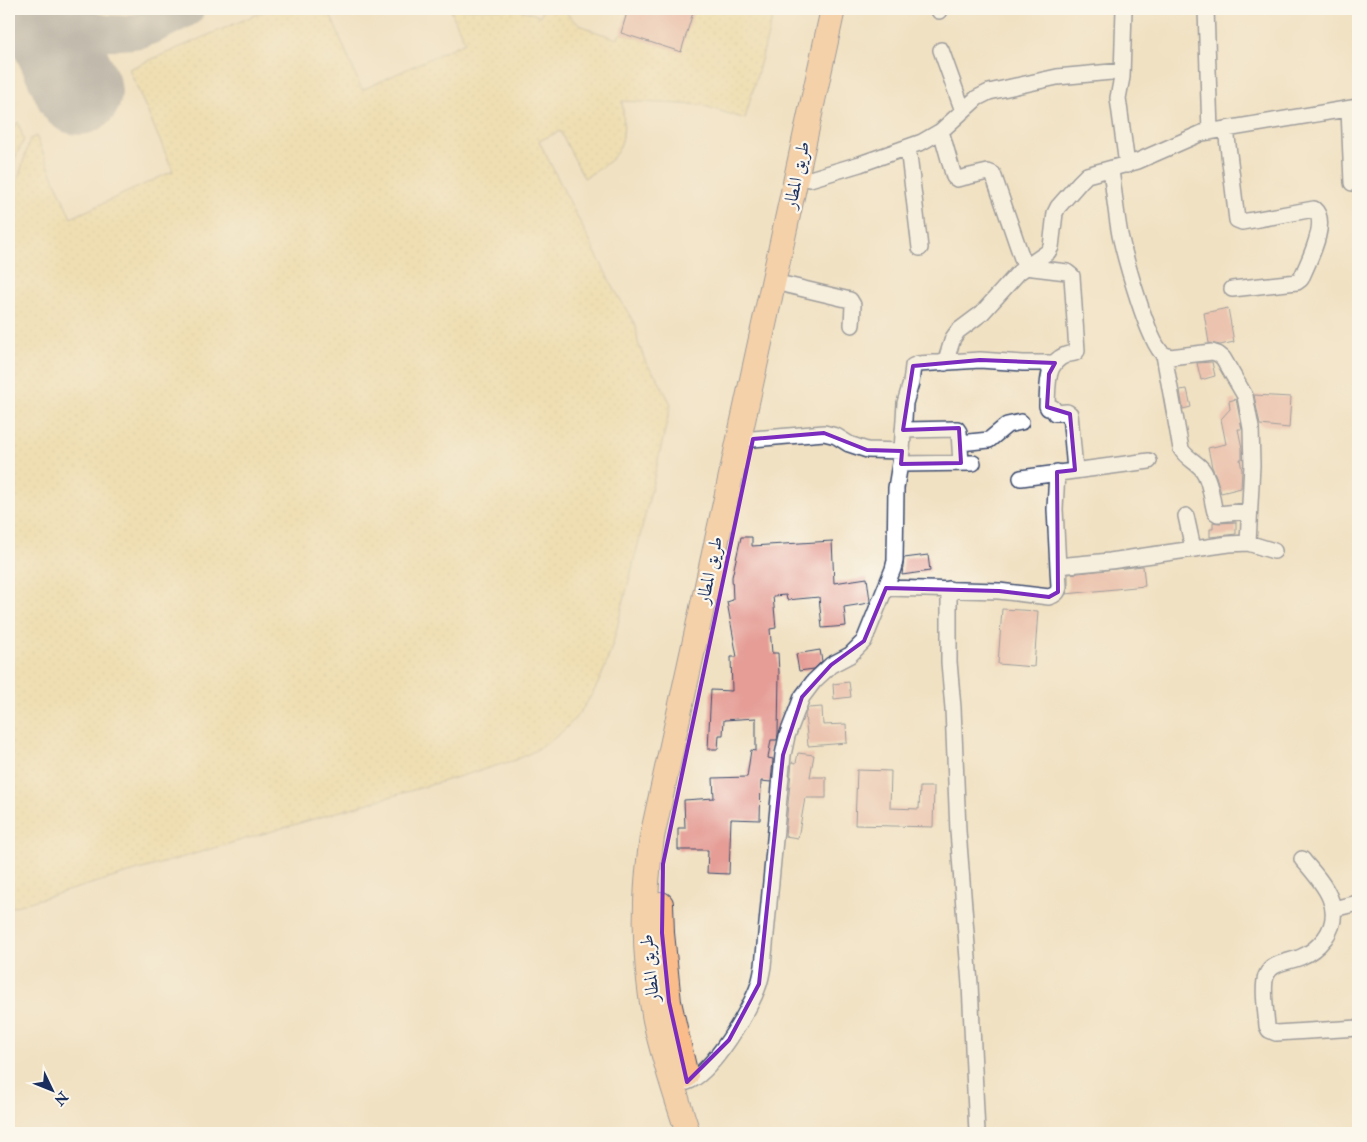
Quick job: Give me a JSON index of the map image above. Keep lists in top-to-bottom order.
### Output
{
  "streets": {
    "main road": ["طريق المطار"]
  },
  "north": "bottom right"
}
